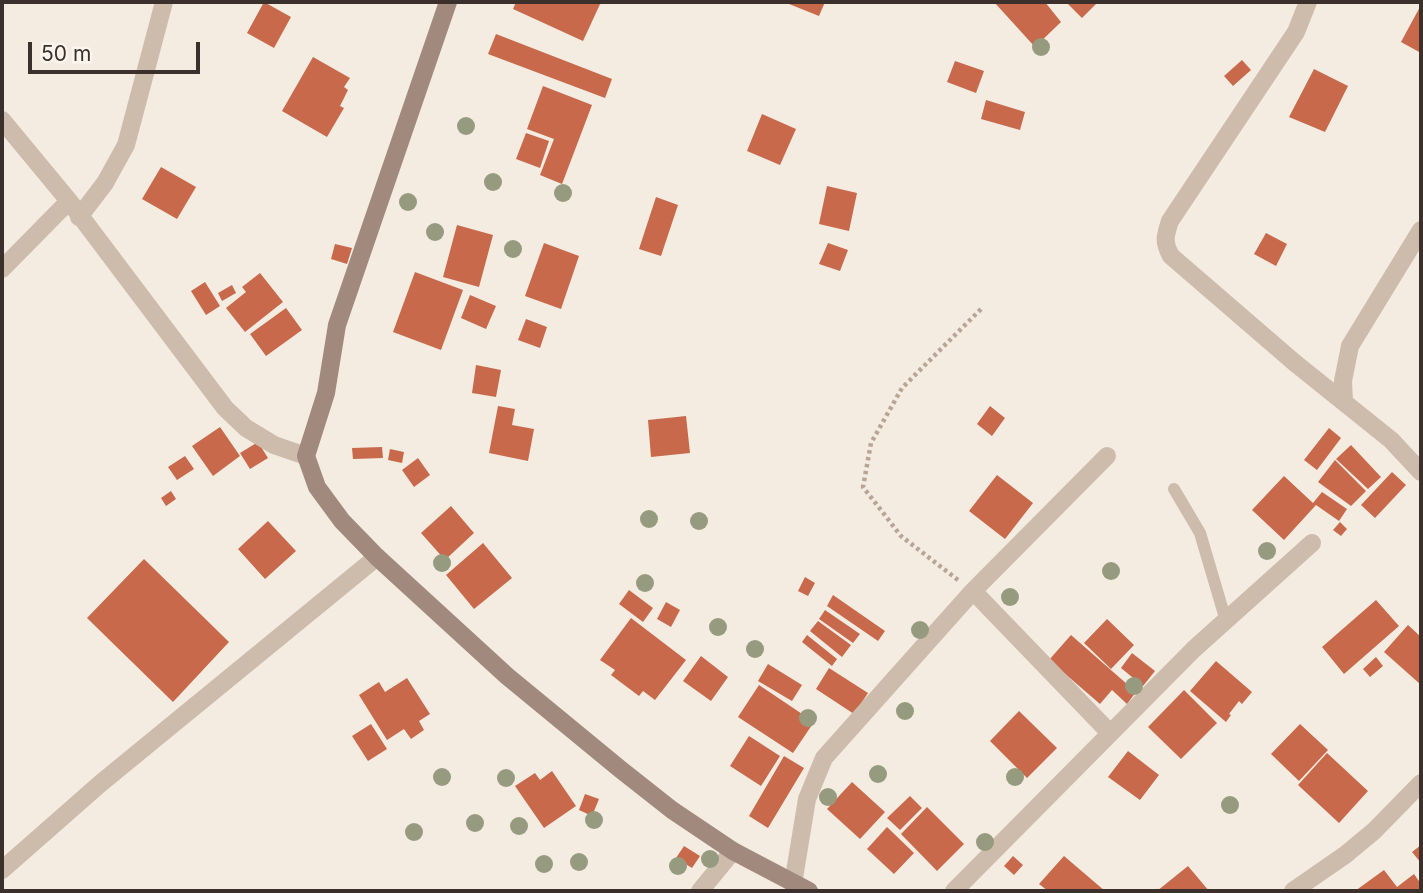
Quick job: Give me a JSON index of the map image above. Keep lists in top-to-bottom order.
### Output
{
  "scale_bar": "50 m"
}
